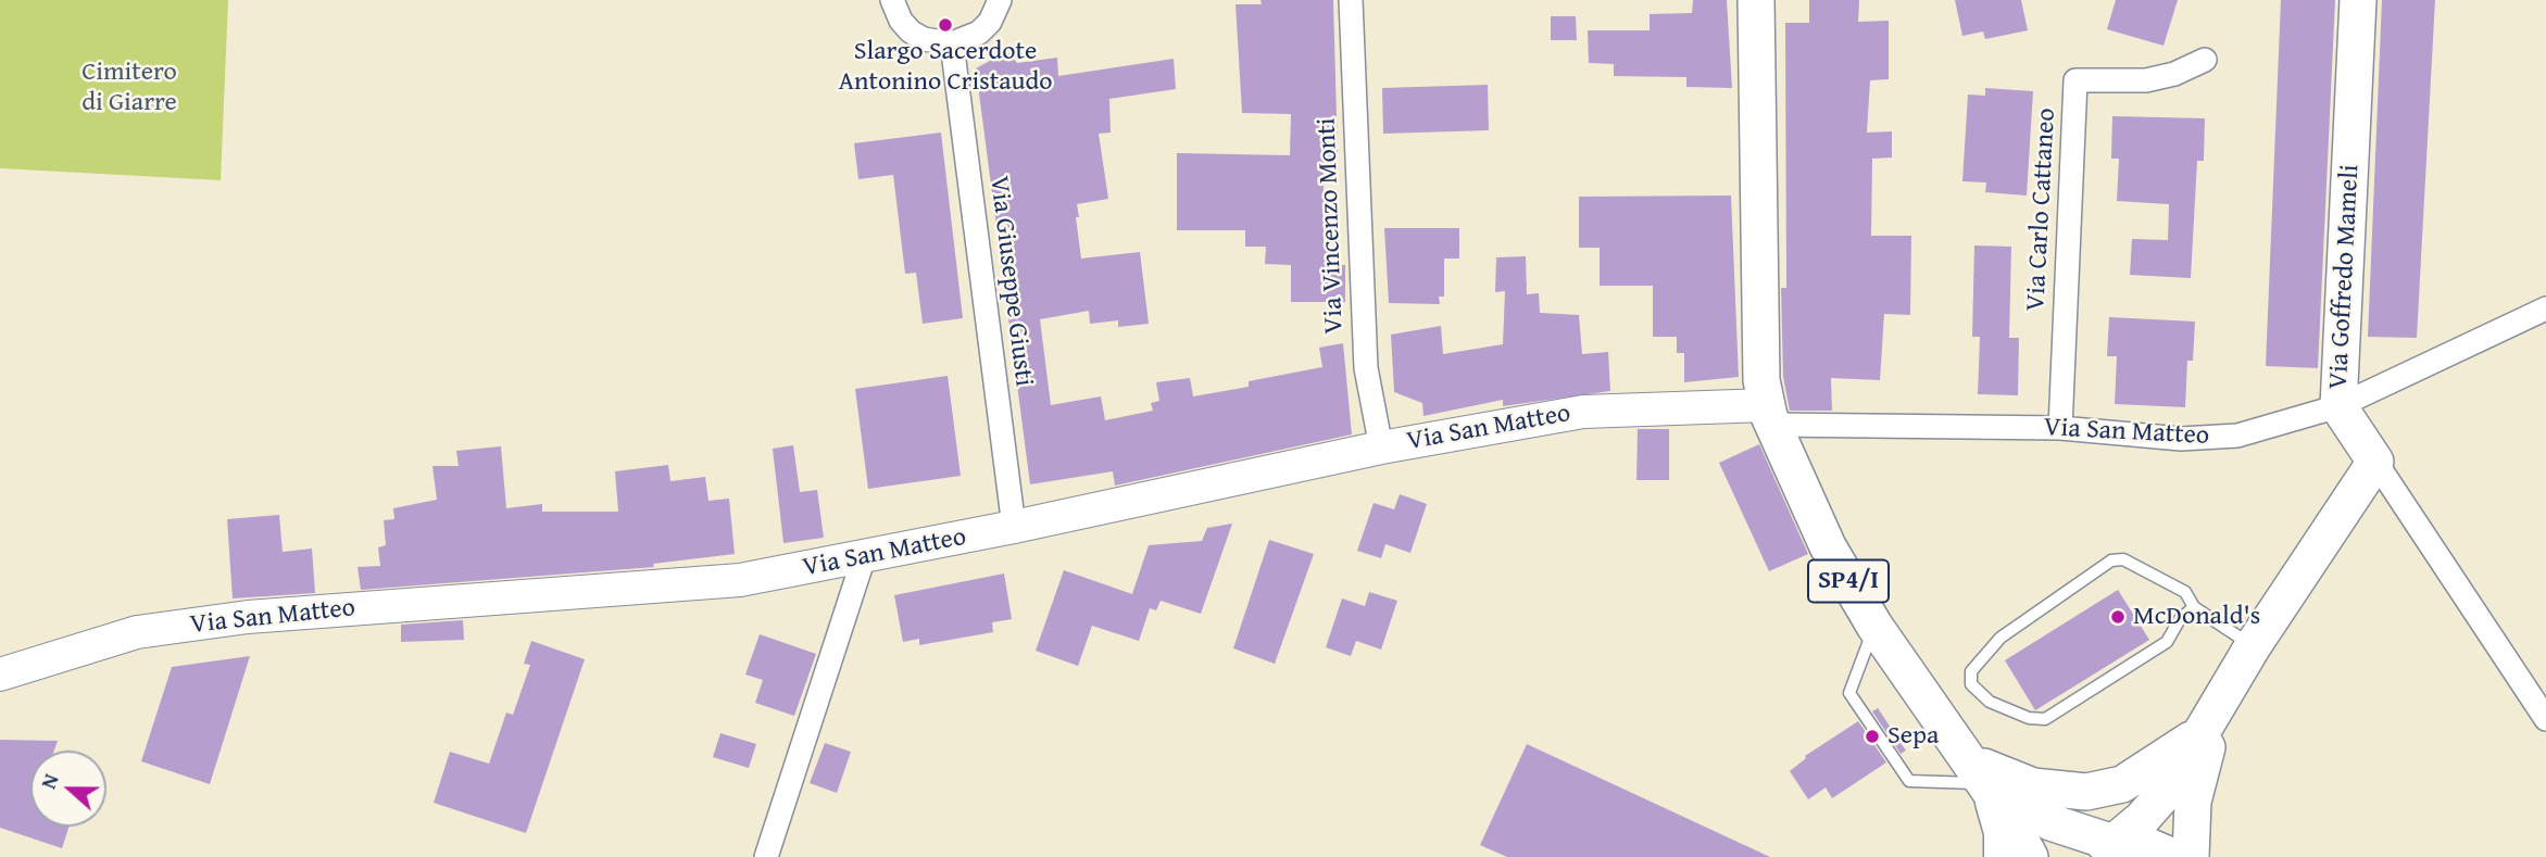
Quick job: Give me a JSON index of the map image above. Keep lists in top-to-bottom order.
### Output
{
  "streets": {
    "main road": ["Via Goffredo Mameli", "SP4/I"],
    "street": [
      "Via Carlo Cattaneo",
      "Via Vincenzo Monti",
      "Via Giuseppe Giusti",
      "Via San Matteo"
    ]
  },
  "crossings": [
    ["Via Carlo Cattaneo", "Via San Matteo"],
    ["Via Vincenzo Monti", "Via San Matteo"],
    ["Via Goffredo Mameli", "Via San Matteo"],
    ["Via Giuseppe Giusti", "Via San Matteo"],
    ["Via San Matteo", "SP4/I"]
  ],
  "parks": ["Cimitero di Giarre"],
  "places": ["Slargo Sacerdote Antonino Cristaudo", "McDonald's", "Sepa"],
  "north": "left"
}
